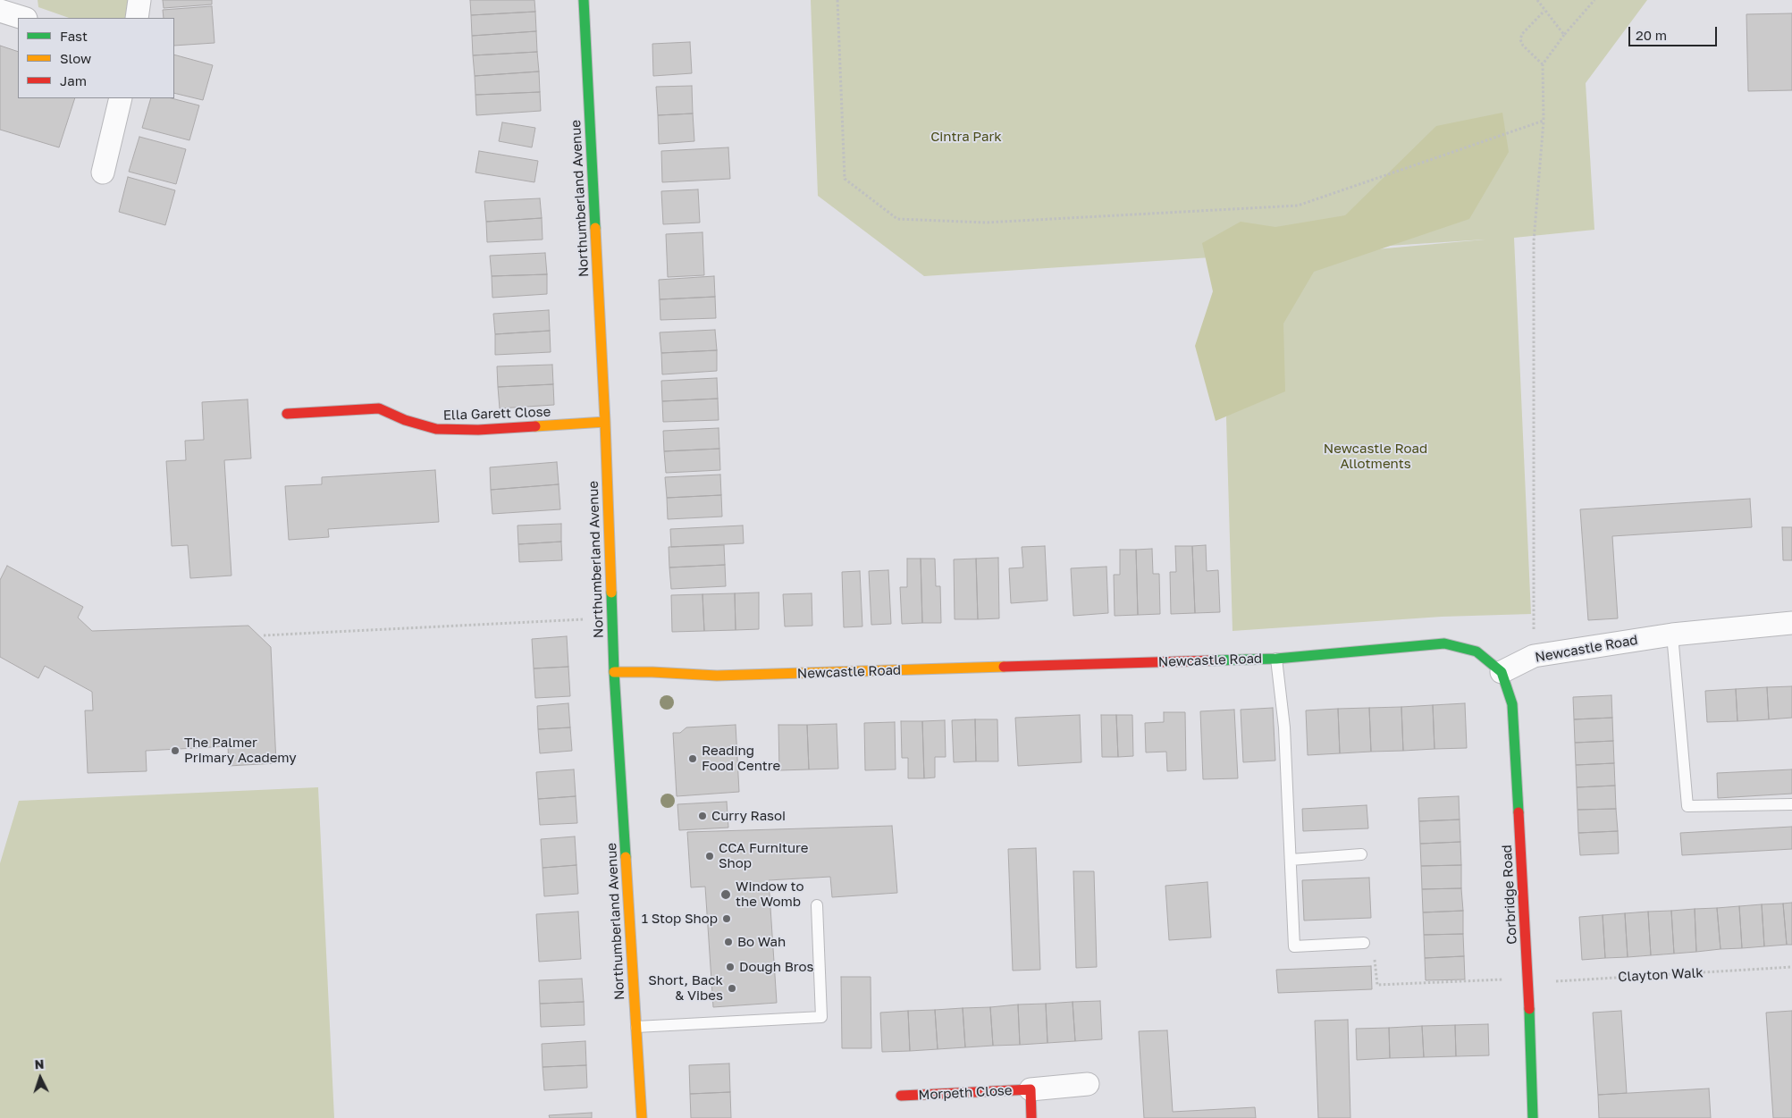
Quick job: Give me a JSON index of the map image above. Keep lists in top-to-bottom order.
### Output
{
  "streets": {
    "street": [
      "Northumberland Avenue",
      "Ella Garett Close",
      "Newcastle Road",
      "Corbridge Road",
      "Morpeth Close"
    ],
    "path": ["Clayton Walk"]
  },
  "crossings": [
    ["Northumberland Avenue", "Ella Garett Close"],
    ["Northumberland Avenue", "Newcastle Road"],
    ["Newcastle Road", "Corbridge Road"],
    ["Corbridge Road", "Clayton Walk"]
  ],
  "parks": ["Cintra Park", "Newcastle Road Allotments"],
  "places": [
    "The Palmer Primary Academy",
    "Reading Food Centre",
    "Curry Rasoi",
    "CCA Furniture Shop",
    "Window to the Womb",
    "1 Stop Shop",
    "Bo Wah",
    "Dough Bros",
    "Short, Back & Vibes"
  ],
  "legend": ["Fast", "Slow", "Jam"],
  "scale_bar": "20 m",
  "north": "top"
}
